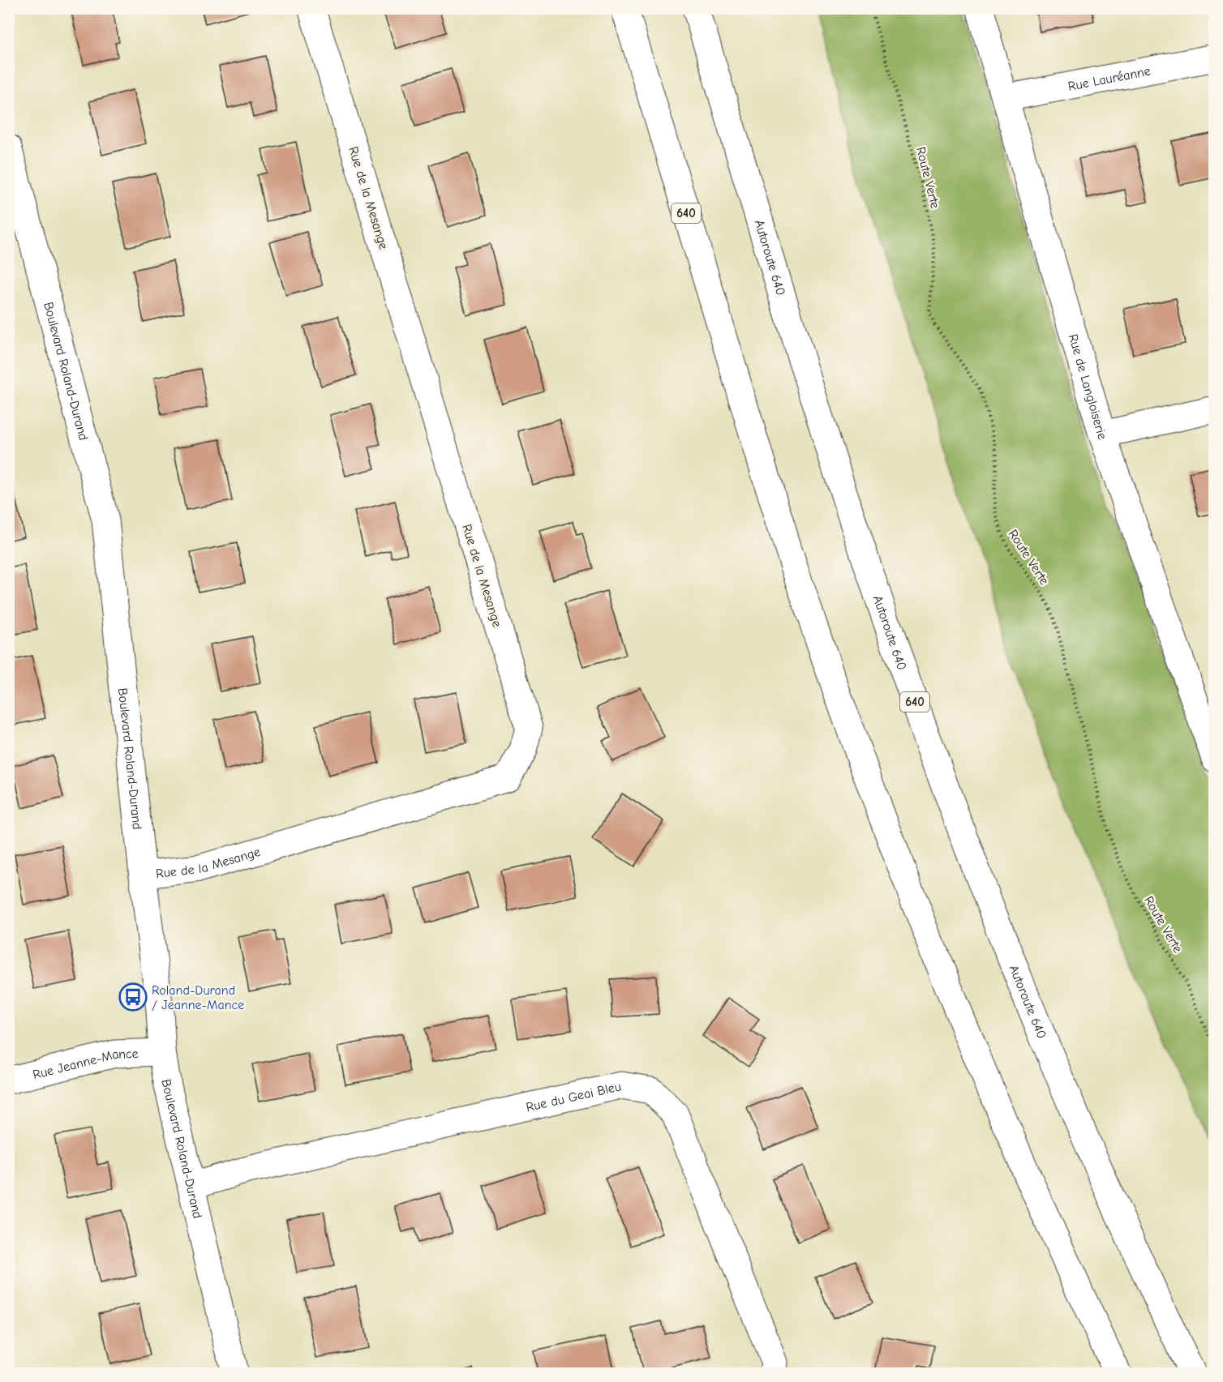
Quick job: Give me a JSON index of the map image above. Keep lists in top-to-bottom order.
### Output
{
  "streets": {
    "main road": [
      "Rue Lauréanne",
      "Rue de la Mesange",
      "640",
      "Autoroute 640",
      "Boulevard Roland-Durand",
      "Rue de Langloiserie",
      "Rue Jeanne-Mance",
      "Rue du Geai Bleu"
    ],
    "path": ["Route Verte"]
  },
  "crossings": [
    ["Rue Lauréanne", "Rue de Langloiserie"],
    ["Rue de la Mesange", "Boulevard Roland-Durand"],
    ["Boulevard Roland-Durand", "Rue Jeanne-Mance"],
    ["Boulevard Roland-Durand", "Rue du Geai Bleu"]
  ],
  "places": {
    "bus stop": ["Roland-Durand / Jeanne-Mance"]
  }
}
